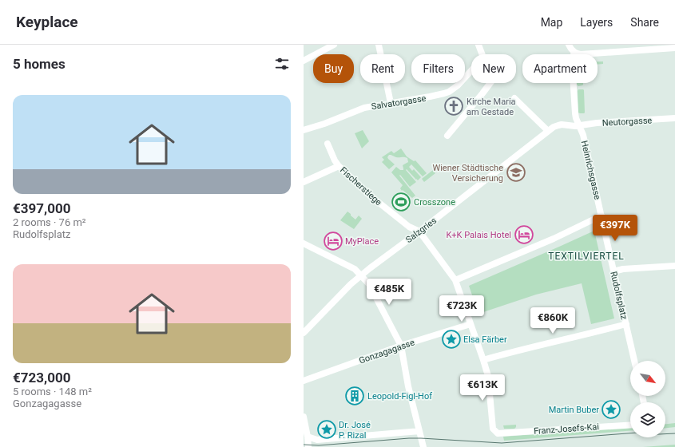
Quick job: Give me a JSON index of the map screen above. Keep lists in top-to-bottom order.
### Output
{
  "streets": {
    "street": [
      "Salvatorgasse",
      "Neutorgasse",
      "Heinrichsgasse",
      "Fischerstiege",
      "Salzgries",
      "Rudolfsplatz",
      "Gonzagagasse",
      "Franz-Josefs-Kai"
    ]
  },
  "crossings": [
    ["Neutorgasse", "Heinrichsgasse"],
    ["Neutorgasse", "Salzgries"],
    ["Heinrichsgasse", "Salzgries"],
    ["Heinrichsgasse", "Rudolfsplatz"],
    ["Fischerstiege", "Salzgries"],
    ["Rudolfsplatz", "Franz-Josefs-Kai"]
  ],
  "districts": ["TEXTILVIERTEL"],
  "places": {
    "church": ["Kirche Maria am Gestade"],
    "school or university": ["Wiener Städtische Versicherung"],
    "sports": ["Crosszone"],
    "hotel": ["K+K Palais Hotel", "MyPlace"],
    "place": ["Elsa Färber", "Martin Buber", "Dr. José P. Rizal"],
    "building": ["Leopold-Figl-Hof"]
  },
  "north": "bottom right",
  "page": {
    "header": "Keyplace",
    "nav": ["Map", "Layers", "Share"],
    "heading": "5 homes",
    "chip": [
      "Buy",
      "Rent",
      "Filters",
      "New",
      "Apartment"
    ],
    "list": [
      {
        "name": "€397,000",
        "note": "2 rooms · 76 m² · Rudolfsplatz"
      },
      {
        "name": "€723,000",
        "note": "5 rooms · 148 m² · Gonzagagasse"
      }
    ],
    "price": [
      "€397K",
      "€485K",
      "€723K",
      "€860K",
      "€613K"
    ]
  }
}
